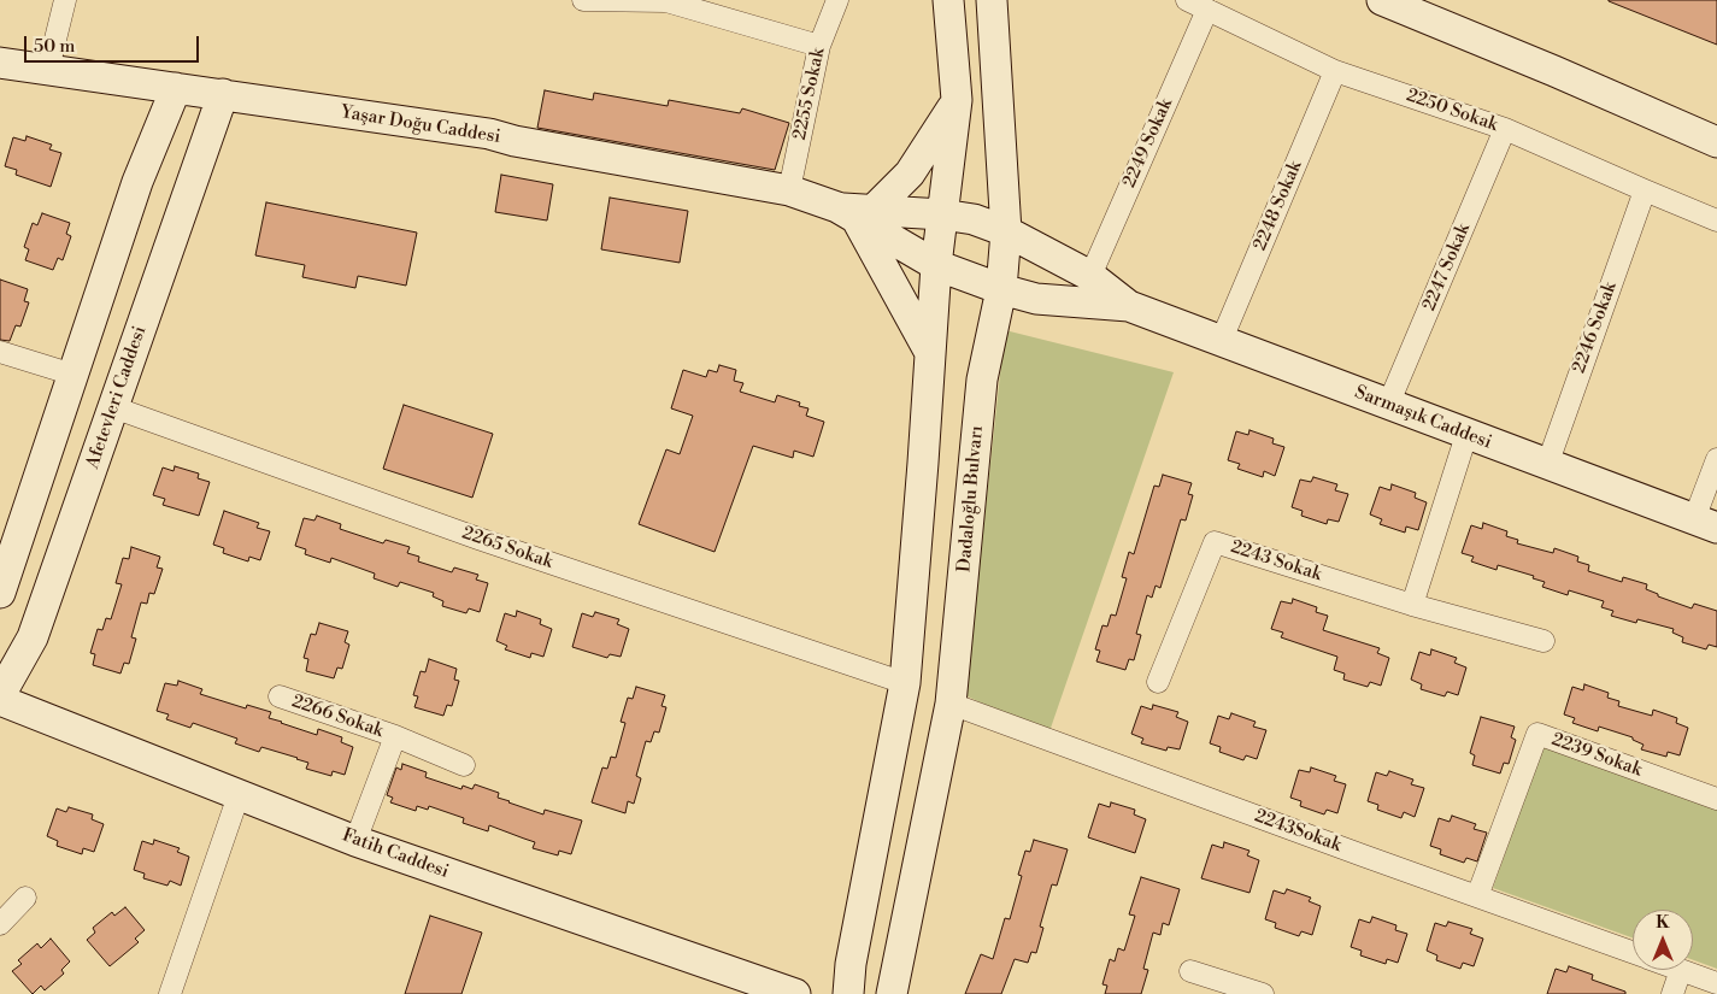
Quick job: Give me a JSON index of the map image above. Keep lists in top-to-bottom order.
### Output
{
  "streets": {
    "main road": [
      "Yaşar Doğu Caddesi",
      "Afetevleri Caddesi",
      "Sarmaşık Caddesi",
      "Dadaloğlu Bulvarı",
      "Fatih Caddesi"
    ],
    "street": [
      "2255 Sokak",
      "2250 Sokak",
      "2249 Sokak",
      "2248 Sokak",
      "2247 Sokak",
      "2246 Sokak",
      "2265 Sokak",
      "2243 Sokak",
      "2266 Sokak",
      "2239 Sokak",
      "2243Sokak"
    ]
  },
  "crossings": [
    ["2255 Sokak", "Yaşar Doğu Caddesi"],
    ["2250 Sokak", "2249 Sokak"],
    ["2250 Sokak", "2248 Sokak"],
    ["2250 Sokak", "2247 Sokak"],
    ["2250 Sokak", "2246 Sokak"],
    ["Yaşar Doğu Caddesi", "Afetevleri Caddesi"],
    ["2248 Sokak", "Sarmaşık Caddesi"],
    ["2247 Sokak", "Sarmaşık Caddesi"],
    ["2246 Sokak", "Sarmaşık Caddesi"],
    ["Afetevleri Caddesi", "2265 Sokak"],
    ["Afetevleri Caddesi", "Fatih Caddesi"],
    ["Dadaloğlu Bulvarı", "2243Sokak"],
    ["2266 Sokak", "Fatih Caddesi"],
    ["2239 Sokak", "2243Sokak"]
  ],
  "scale_bar": "50 m",
  "north": "top"
}
